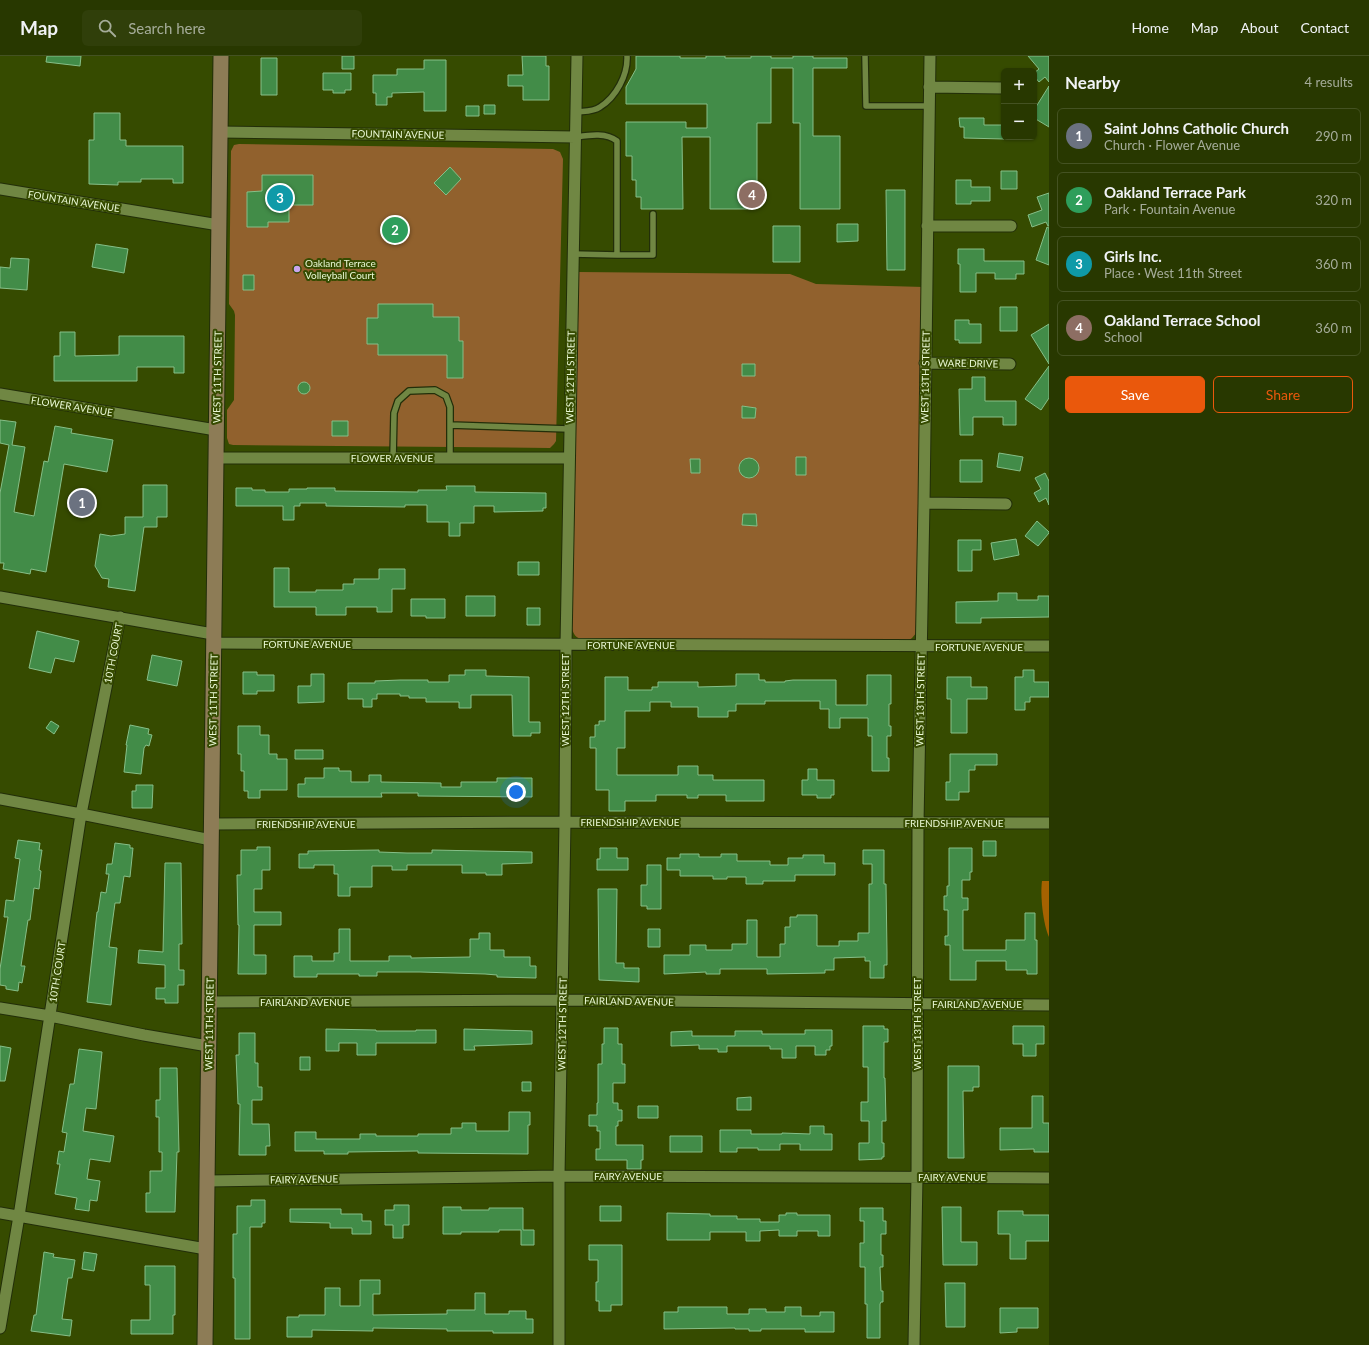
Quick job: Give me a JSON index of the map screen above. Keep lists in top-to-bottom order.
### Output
{
  "streets": {
    "main road": ["WEST 11TH STREET"],
    "street": [
      "FOUNTAIN AVENUE",
      "WARE DRIVE",
      "WEST 12TH STREET",
      "WEST 13TH STREET",
      "FLOWER AVENUE",
      "FORTUNE AVENUE",
      "10TH COURT",
      "FRIENDSHIP AVENUE",
      "FAIRLAND AVENUE",
      "FAIRY AVENUE"
    ]
  },
  "crossings": [
    ["FOUNTAIN AVENUE", "WEST 11TH STREET"],
    ["FOUNTAIN AVENUE", "WEST 12TH STREET"],
    ["WARE DRIVE", "WEST 13TH STREET"],
    ["WEST 11TH STREET", "FLOWER AVENUE"],
    ["WEST 11TH STREET", "FORTUNE AVENUE"],
    ["WEST 11TH STREET", "FRIENDSHIP AVENUE"],
    ["WEST 11TH STREET", "FAIRLAND AVENUE"],
    ["WEST 11TH STREET", "FAIRY AVENUE"],
    ["WEST 12TH STREET", "FLOWER AVENUE"],
    ["WEST 12TH STREET", "FORTUNE AVENUE"],
    ["WEST 12TH STREET", "FRIENDSHIP AVENUE"],
    ["WEST 12TH STREET", "FAIRLAND AVENUE"],
    ["WEST 12TH STREET", "FAIRY AVENUE"],
    ["WEST 13TH STREET", "FORTUNE AVENUE"],
    ["WEST 13TH STREET", "FRIENDSHIP AVENUE"],
    ["WEST 13TH STREET", "FAIRLAND AVENUE"],
    ["WEST 13TH STREET", "FAIRY AVENUE"],
    ["FORTUNE AVENUE", "10TH COURT"]
  ],
  "places": ["Oakland Terrace Volleyball Court"],
  "page": {
    "header": "Map",
    "search": "Search here",
    "nav": [
      "Home",
      "Map",
      "About",
      "Contact"
    ],
    "heading": ["Nearby", "4 results"],
    "map_buttons": ["+", "−"],
    "list": [
      {
        "mark": "1",
        "name": "Saint Johns Catholic Church",
        "note": "Church · Flower Avenue",
        "value": "290 m"
      },
      {
        "mark": "2",
        "name": "Oakland Terrace Park",
        "note": "Park · Fountain Avenue",
        "value": "320 m"
      },
      {
        "mark": "3",
        "name": "Girls Inc.",
        "note": "Place · West 11th Street",
        "value": "360 m"
      },
      {
        "mark": "4",
        "name": "Oakland Terrace School",
        "note": "School",
        "value": "360 m"
      }
    ],
    "pins": [
      "4",
      "3",
      "2",
      "1"
    ],
    "buttons": ["Save", "Share"]
  }
}
